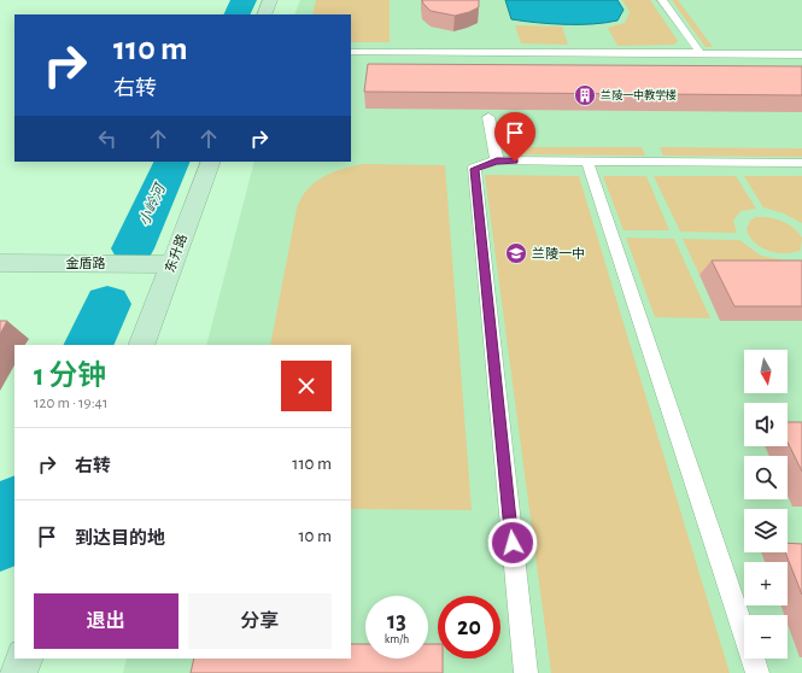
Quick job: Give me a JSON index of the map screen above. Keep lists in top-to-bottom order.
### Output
{
  "streets": {
    "street": ["东升路", "金盾路"]
  },
  "crossings": [
    ["东升路", "金盾路"]
  ],
  "water": ["小岭河"],
  "places": {
    "building": ["兰陵一中教学楼"],
    "school or university": ["兰陵一中"]
  },
  "north": "bottom",
  "page": {
    "turn": ["110 m", "右转"],
    "heading": ["1 分钟", "120 m · 19:41"],
    "map_buttons": ["+", "−"],
    "list": [
      {
        "name": "右转",
        "value": "110 m"
      },
      {
        "name": "到达目的地",
        "value": "10 m"
      }
    ],
    "buttons": ["退出", "分享"],
    "speed": "13 km/h",
    "limit": "20"
  }
}
